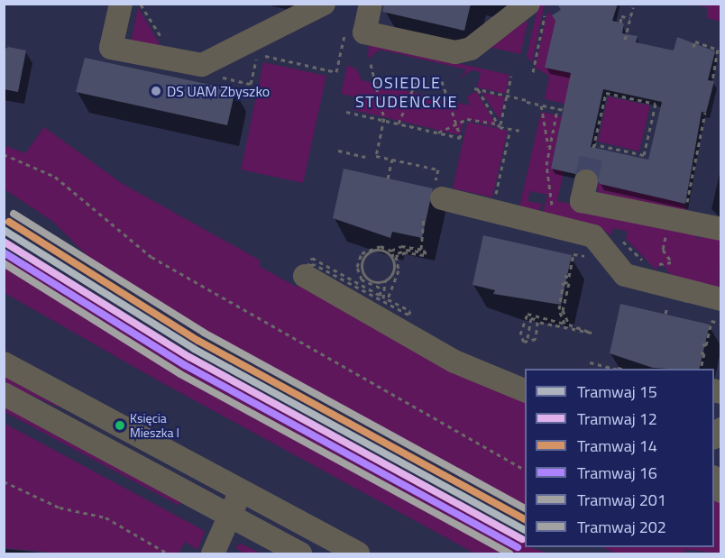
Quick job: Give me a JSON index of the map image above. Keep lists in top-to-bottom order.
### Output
{
  "districts": ["OSIEDLE STUDENCKIE"],
  "places": ["DS UAM Zbyszko", "Księcia Mieszka I"],
  "lines": [
    "tram line 201",
    "tram line 14",
    "tram line 15",
    "tram line 12",
    "tram line 16",
    "tram line 202"
  ],
  "legend": [
    "Tramwaj 15",
    "Tramwaj 12",
    "Tramwaj 14",
    "Tramwaj 16",
    "Tramwaj 201",
    "Tramwaj 202"
  ]
}
